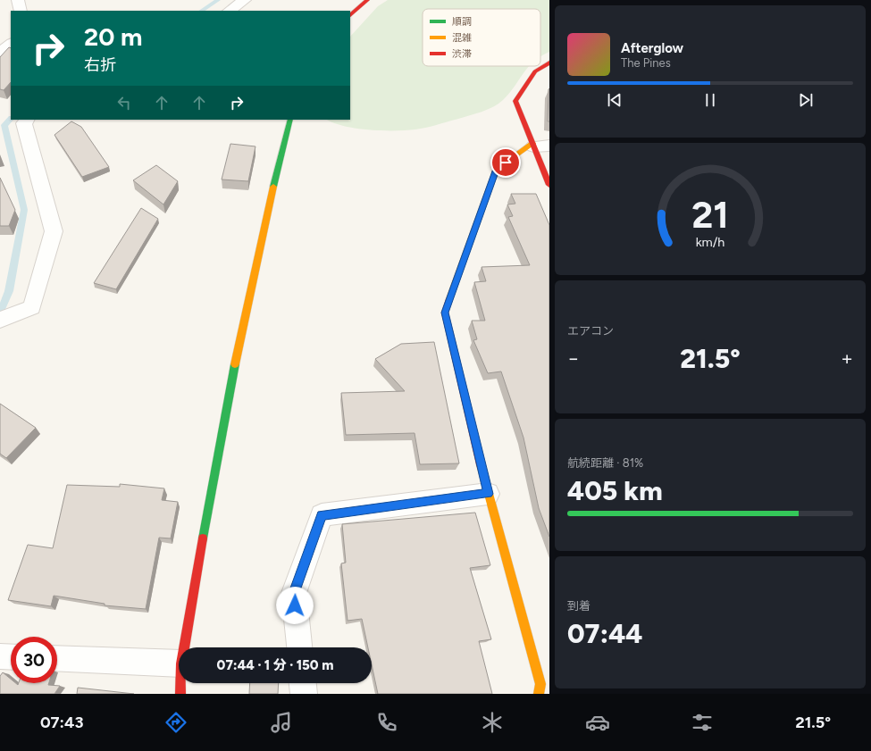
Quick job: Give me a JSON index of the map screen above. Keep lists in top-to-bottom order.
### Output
{
  "legend": ["順調", "混雑", "渋滞"],
  "page": {
    "turn": ["20 m", "右折"],
    "song": ["Afterglow", "The Pines"],
    "tile": [
      "エアコン",
      ["航続距離 · 81%", "405 km"],
      ["到着", "07:44"]
    ],
    "heat": ["−", "21.5°", "+"],
    "limit": "30",
    "trip": "07:44 · 1 分 · 150 m",
    "tabs": ["07:43", "21.5°"],
    "gauge": ["21", "km/h"]
  }
}
